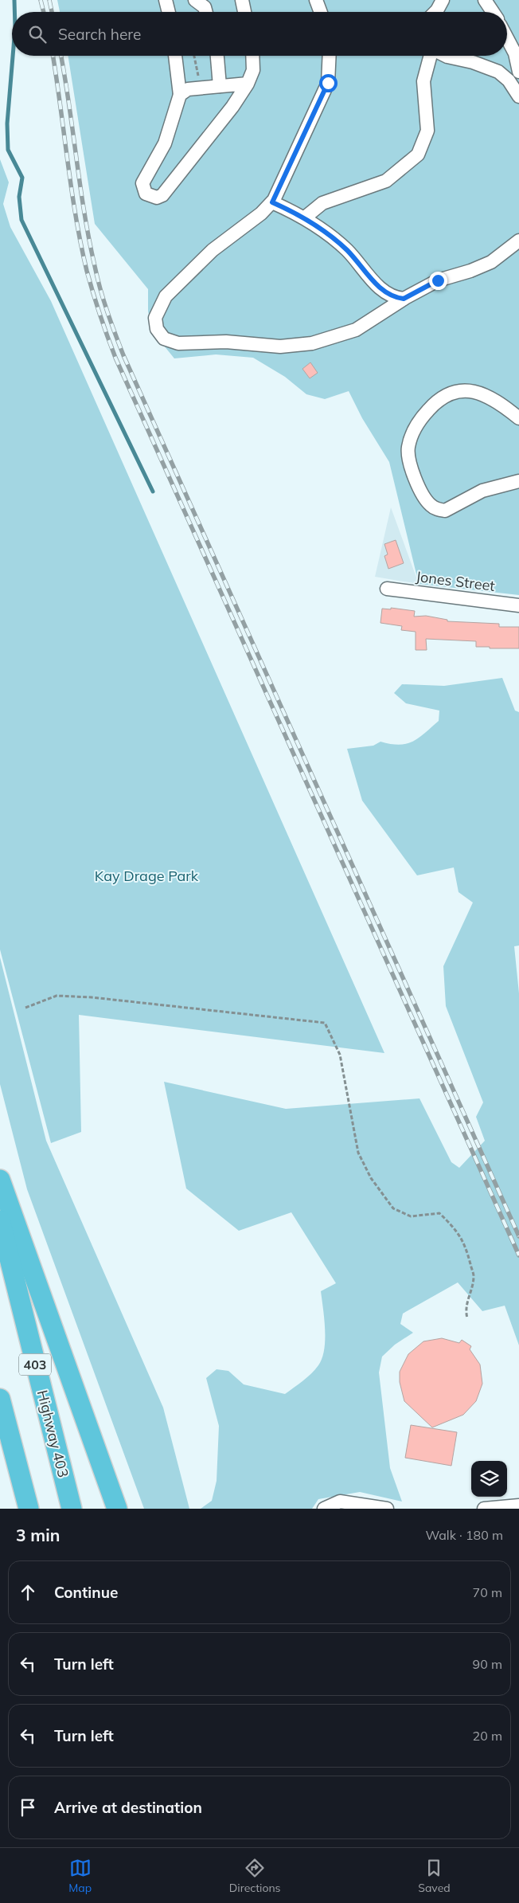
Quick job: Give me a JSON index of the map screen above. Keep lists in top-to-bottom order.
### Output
{
  "streets": {
    "highway": ["403", "Highway 403"],
    "street": ["Jones Street"]
  },
  "parks": ["Kay Drage Park"],
  "page": {
    "search": "Search here",
    "heading": ["3 min", "Walk · 180 m"],
    "list": [
      ["Continue", "70 m"],
      ["Turn left", "90 m"],
      ["Turn left", "20 m"],
      "Arrive at destination"
    ],
    "nav": ["Map", "Directions", "Saved"]
  }
}
